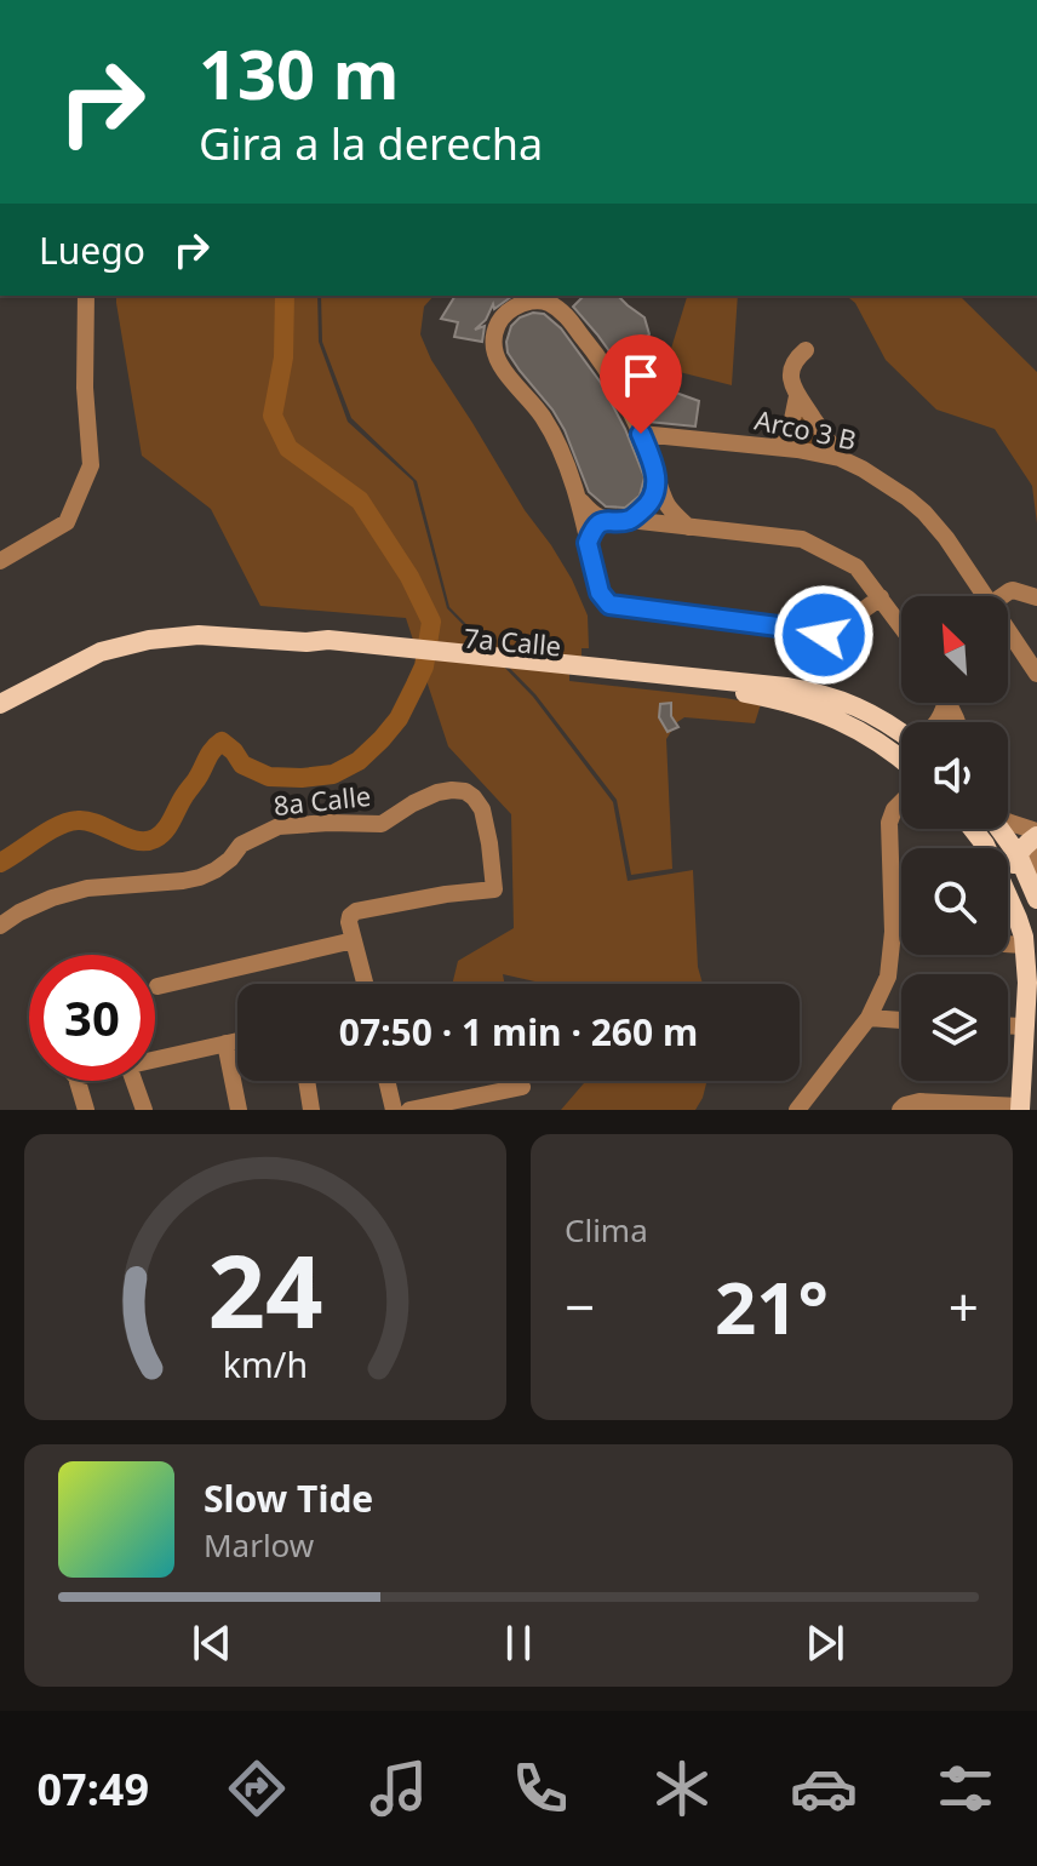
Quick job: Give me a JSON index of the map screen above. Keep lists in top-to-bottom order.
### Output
{
  "streets": {
    "main road": ["7a Calle"],
    "street": ["Arco 3 B", "8a Calle"]
  },
  "north": "top left",
  "page": {
    "turn": ["130 m", "Gira a la derecha"],
    "then": "Luego",
    "limit": "30",
    "trip": "07:50 · 1 min · 260 m",
    "tile": "Clima",
    "heat": ["−", "21°", "+"],
    "song": ["Slow Tide", "Marlow"],
    "tabs": "07:49",
    "gauge": ["24", "km/h"]
  }
}
